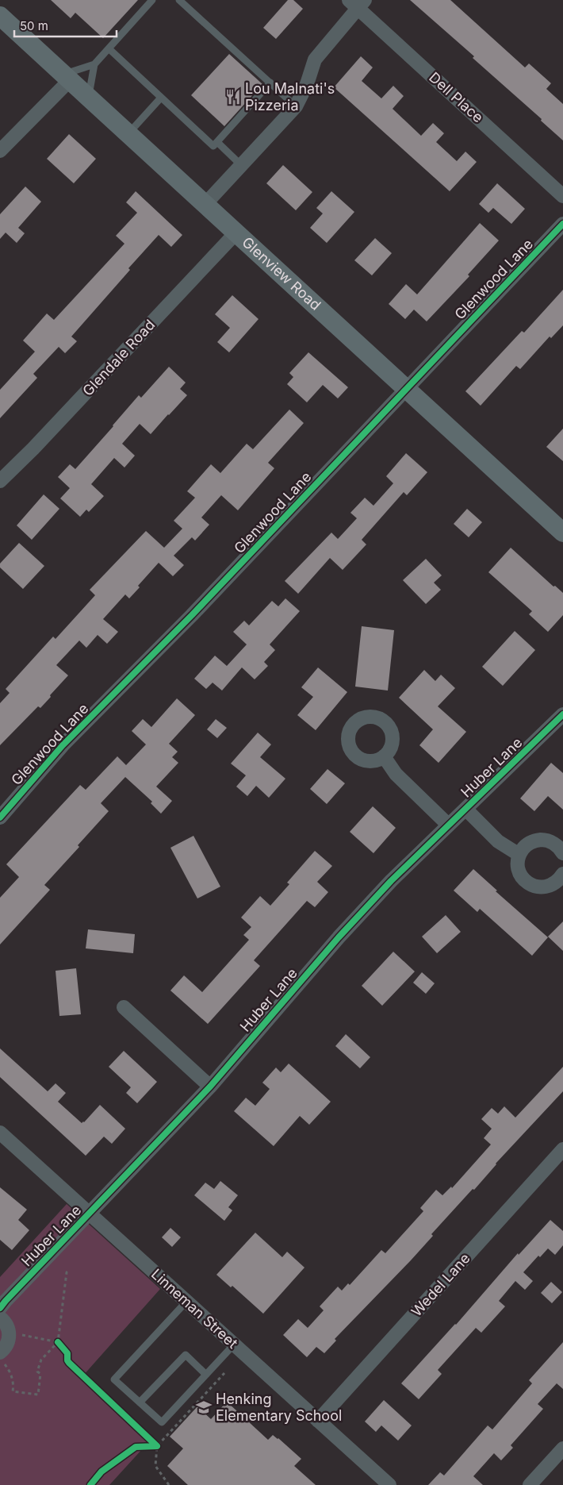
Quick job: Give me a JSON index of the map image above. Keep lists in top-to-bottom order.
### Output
{
  "streets": {
    "main road": ["Glenview Road"],
    "street": [
      "Dell Place",
      "Glenwood Lane",
      "Glendale Road",
      "Huber Lane",
      "Wedel Lane",
      "Linneman Street"
    ]
  },
  "crossings": [
    ["Glenview Road", "Glenwood Lane"],
    ["Glenview Road", "Glendale Road"],
    ["Huber Lane", "Linneman Street"],
    ["Wedel Lane", "Linneman Street"]
  ],
  "places": {
    "restaurant": ["Lou Malnati's Pizzeria"],
    "school or university": ["Henking Elementary School"]
  },
  "scale_bar": "50 m"
}
